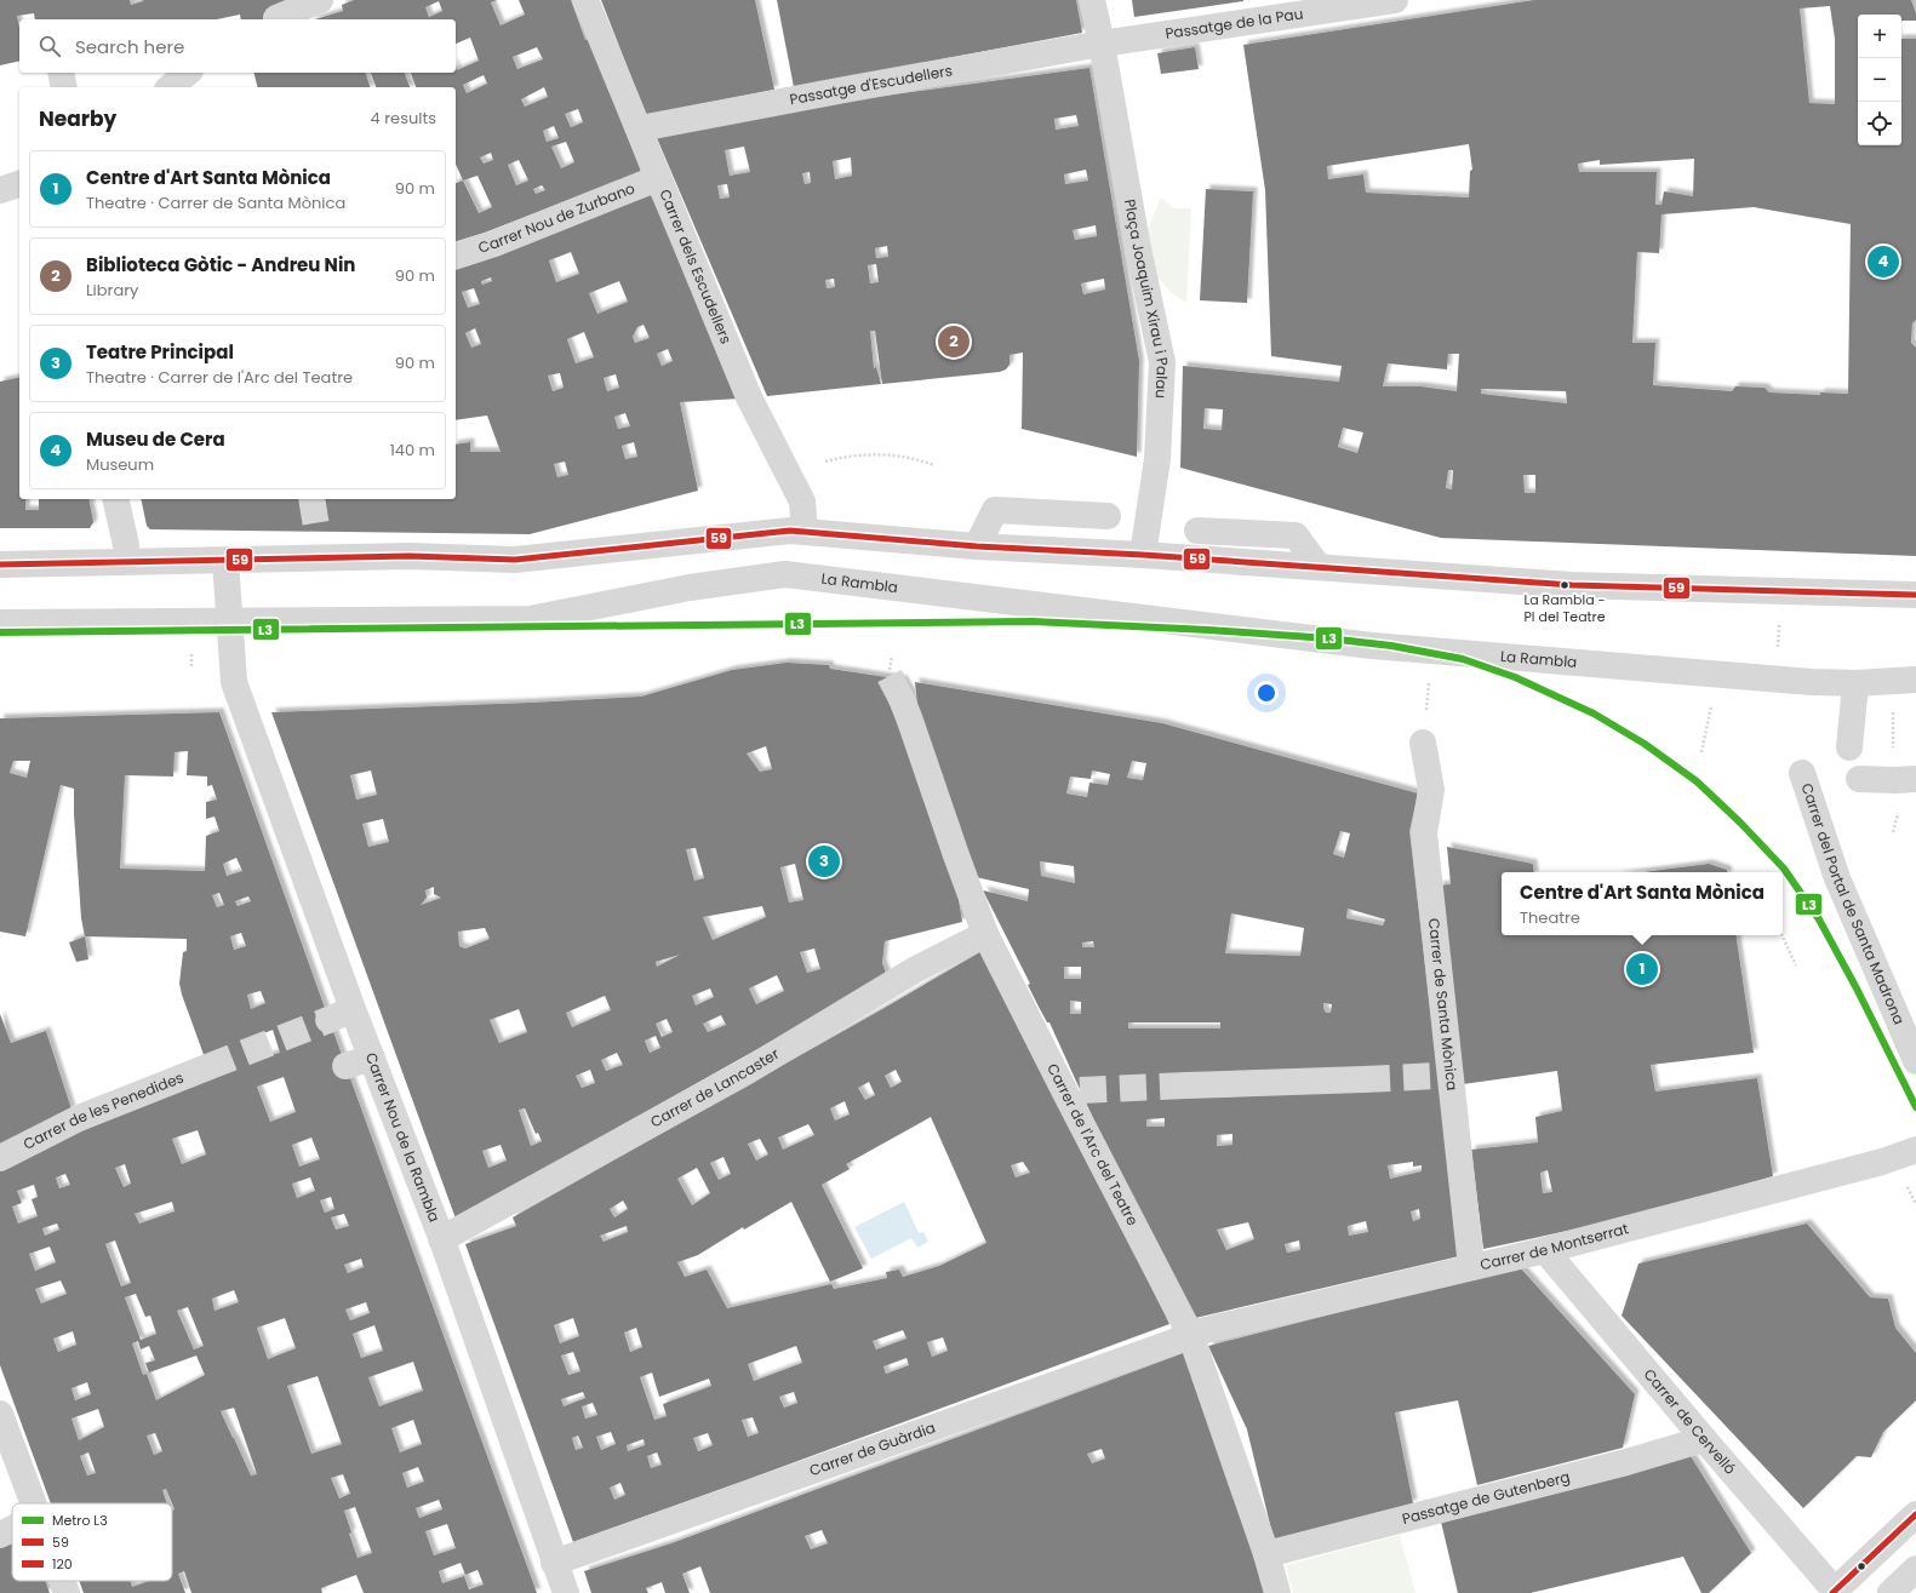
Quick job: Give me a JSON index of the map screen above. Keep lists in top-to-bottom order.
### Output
{
  "streets": {
    "street": [
      "Passatge de la Pau",
      "Passatge d'Escudellers",
      "Carrer Nou de Zurbano",
      "Carrer dels Escudellers",
      "Plaça Joaquim Xirau i Palau",
      "La Rambla",
      "Carrer del Portal de Santa Madrona",
      "Carrer de Santa Mònica",
      "Carrer de Lancaster",
      "Carrer de les Penedides",
      "Carrer Nou de la Rambla",
      "Carrer de l'Arc del Teatre",
      "Carrer de Montserrat",
      "Carrer de Cervelló",
      "Carrer de Guàrdia",
      "Passatge de Gutenberg"
    ]
  },
  "crossings": [
    ["Passatge de la Pau", "Passatge d'Escudellers"],
    ["Passatge de la Pau", "Plaça Joaquim Xirau i Palau"],
    ["Passatge d'Escudellers", "Carrer dels Escudellers"],
    ["Passatge d'Escudellers", "Plaça Joaquim Xirau i Palau"],
    ["Carrer Nou de Zurbano", "Carrer dels Escudellers"],
    ["La Rambla", "Carrer Nou de la Rambla"],
    ["Carrer de Santa Mònica", "Carrer de Montserrat"],
    ["Carrer de Lancaster", "Carrer Nou de la Rambla"],
    ["Carrer de Lancaster", "Carrer de l'Arc del Teatre"],
    ["Carrer Nou de la Rambla", "Carrer de Guàrdia"],
    ["Carrer de l'Arc del Teatre", "Carrer de Montserrat"],
    ["Carrer de l'Arc del Teatre", "Carrer de Guàrdia"],
    ["Carrer de l'Arc del Teatre", "Passatge de Gutenberg"],
    ["Carrer de Montserrat", "Carrer de Cervelló"],
    ["Carrer de Montserrat", "Carrer de Guàrdia"],
    ["Carrer de Cervelló", "Passatge de Gutenberg"]
  ],
  "places": ["La Rambla - Pl del Teatre"],
  "lines": ["transit line 59", "metro line L3", "transit line 120"],
  "legend": ["Metro L3", "59", "120"],
  "page": {
    "map_buttons": ["+", "−"],
    "search": "Search here",
    "heading": ["Nearby", "4 results"],
    "list": [
      {
        "mark": "1",
        "name": "Centre d'Art Santa Mònica",
        "note": "Theatre · Carrer de Santa Mònica",
        "value": "90 m"
      },
      {
        "mark": "2",
        "name": "Biblioteca Gòtic - Andreu Nin",
        "note": "Library",
        "value": "90 m"
      },
      {
        "mark": "3",
        "name": "Teatre Principal",
        "note": "Theatre · Carrer de l'Arc del Teatre",
        "value": "90 m"
      },
      {
        "mark": "4",
        "name": "Museu de Cera",
        "note": "Museum",
        "value": "140 m"
      }
    ],
    "pins": [
      "4",
      "2",
      "3",
      "1"
    ],
    "popup": ["Centre d'Art Santa Mònica", "Theatre"]
  }
}
